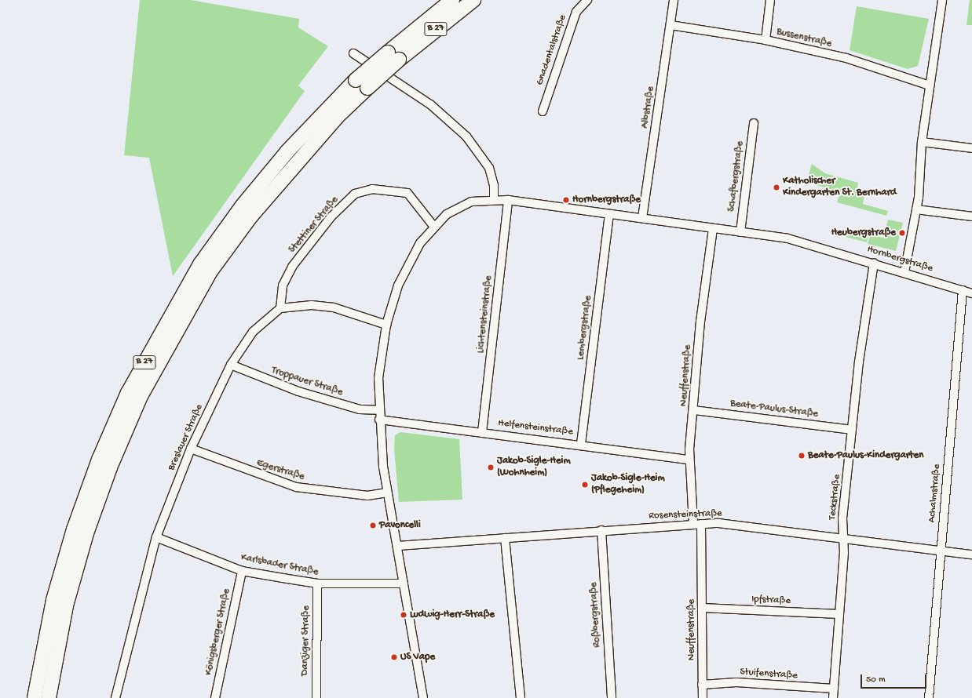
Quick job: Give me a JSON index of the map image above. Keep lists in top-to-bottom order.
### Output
{
  "streets": {
    "highway": ["B 27"],
    "street": [
      "Bussenstraße",
      "Gnadentalstraße",
      "Albstraße",
      "Schafbergstraße",
      "Stettiner Straße",
      "Hornbergstraße",
      "Lichtensteinstraße",
      "Lembergstraße",
      "Neuffenstraße",
      "Troppauer Straße",
      "Beate-Paulus-Straße",
      "Helfensteinstraße",
      "Breslauer Straße",
      "Egerstraße",
      "Achalmstraße",
      "Teckstraße",
      "Rosensteinstraße",
      "Karlsbader Straße",
      "Ipfstraße",
      "Roßbergstraße",
      "Königsberger Straße",
      "Danziger Straße",
      "Stuifenstraße"
    ]
  },
  "crossings": [
    ["Bussenstraße", "Albstraße"],
    ["Albstraße", "Hornbergstraße"],
    ["Schafbergstraße", "Hornbergstraße"],
    ["Stettiner Straße", "Breslauer Straße"],
    ["Hornbergstraße", "Lichtensteinstraße"],
    ["Hornbergstraße", "Lembergstraße"],
    ["Hornbergstraße", "Neuffenstraße"],
    ["Hornbergstraße", "Achalmstraße"],
    ["Hornbergstraße", "Teckstraße"],
    ["Lichtensteinstraße", "Helfensteinstraße"],
    ["Lembergstraße", "Helfensteinstraße"],
    ["Neuffenstraße", "Beate-Paulus-Straße"],
    ["Neuffenstraße", "Helfensteinstraße"],
    ["Neuffenstraße", "Rosensteinstraße"],
    ["Neuffenstraße", "Ipfstraße"],
    ["Neuffenstraße", "Stuifenstraße"],
    ["Troppauer Straße", "Breslauer Straße"],
    ["Beate-Paulus-Straße", "Teckstraße"],
    ["Breslauer Straße", "Egerstraße"],
    ["Breslauer Straße", "Karlsbader Straße"],
    ["Achalmstraße", "Rosensteinstraße"],
    ["Teckstraße", "Rosensteinstraße"],
    ["Teckstraße", "Ipfstraße"],
    ["Teckstraße", "Stuifenstraße"],
    ["Rosensteinstraße", "Roßbergstraße"],
    ["Karlsbader Straße", "Königsberger Straße"],
    ["Karlsbader Straße", "Danziger Straße"]
  ],
  "places": [
    "Katholischer Kindergarten St. Bernhard",
    "Hornbergstraße",
    "Heubergstraße",
    "Beate-Paulus-Kindergarten",
    "Jakob-Sigle-Heim (Wohnheim)",
    "Jakob-Sigle-Heim (Pflegeheim)",
    "Pavoncelli",
    "Ludwig-Herr-Straße",
    "US Vape"
  ],
  "scale_bar": "50 m"
}
